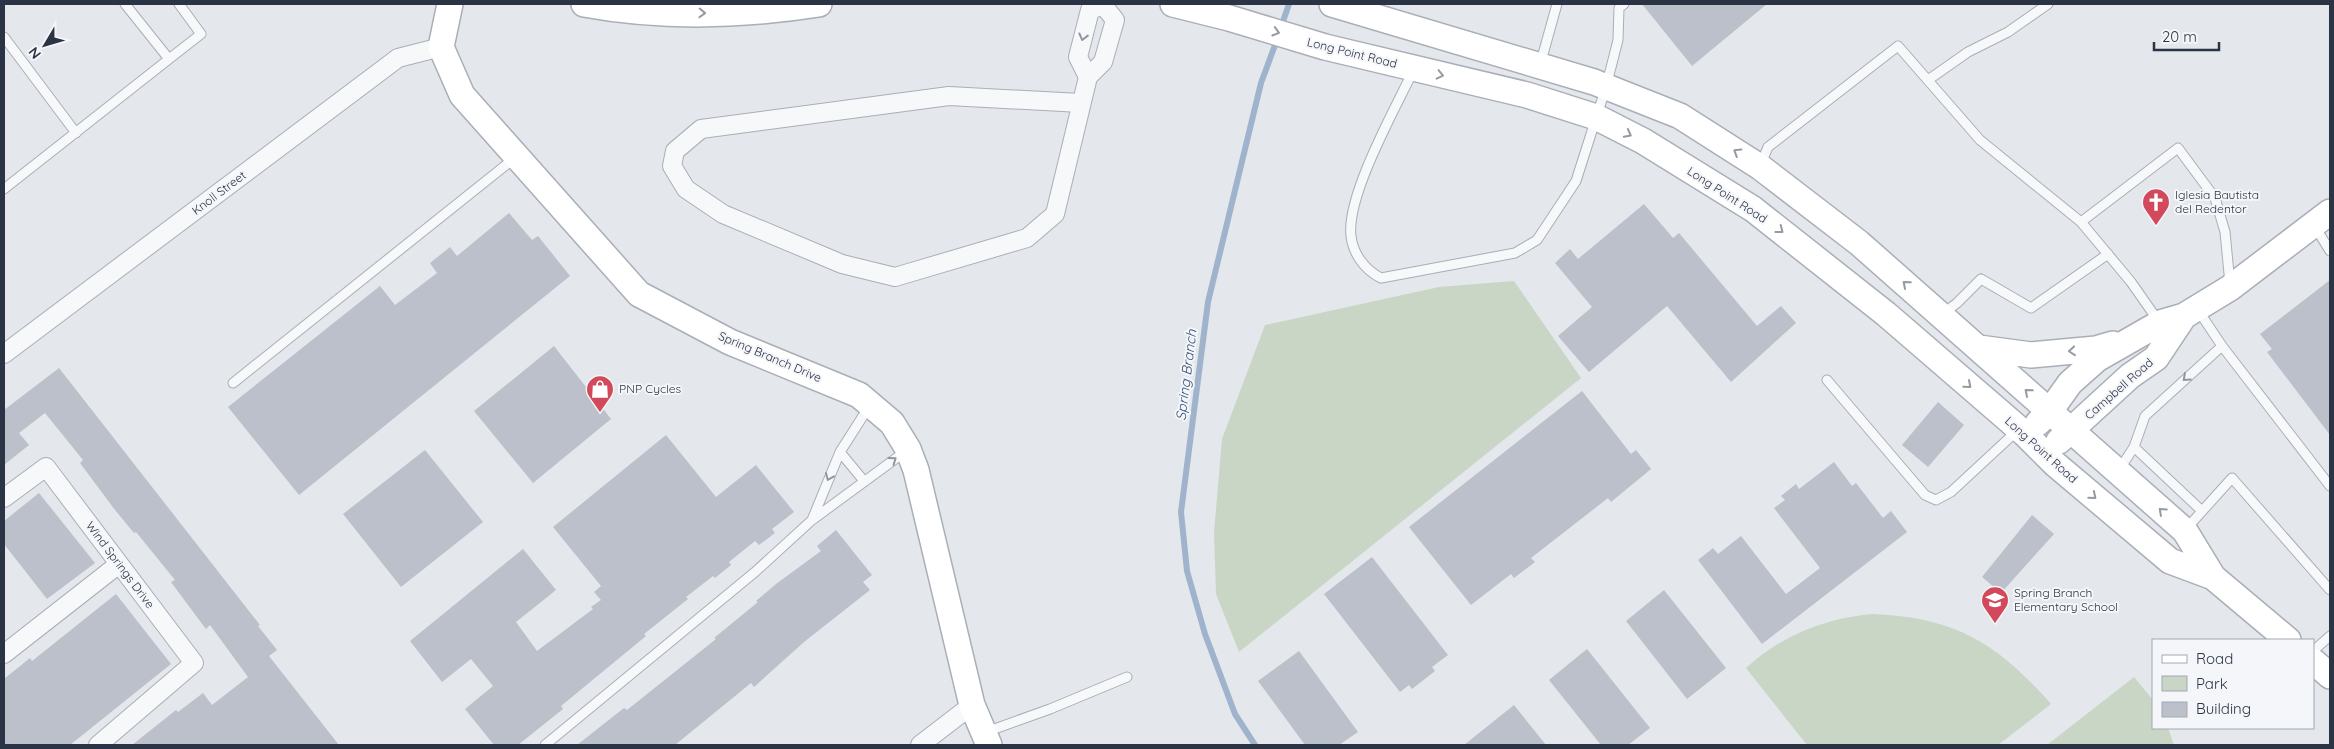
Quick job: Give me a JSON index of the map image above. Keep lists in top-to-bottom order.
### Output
{
  "streets": {
    "main road": ["Long Point Road", "Spring Branch Drive", "Campbell Road"],
    "street": ["Knoll Street", "Wind Springs Drive"]
  },
  "crossings": [
    ["Long Point Road", "Campbell Road"],
    ["Knoll Street", "Spring Branch Drive"]
  ],
  "water": ["Spring Branch"],
  "places": {
    "church": ["Iglesia Bautista del Redentor"],
    "shop": ["PNP Cycles"],
    "school or university": ["Spring Branch Elementary School"]
  },
  "legend": ["Road", "Park", "Building"],
  "scale_bar": "20 m",
  "north": "bottom left"
}
